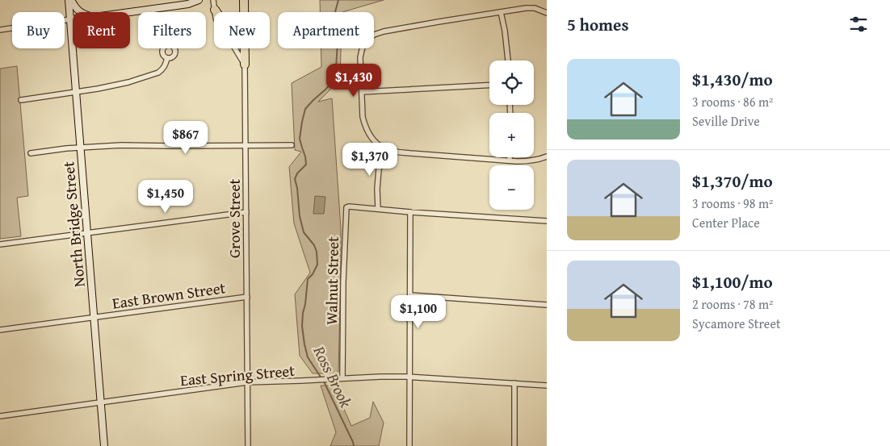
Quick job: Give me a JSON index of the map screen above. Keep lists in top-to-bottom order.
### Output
{
  "streets": {
    "street": [
      "Grove Street",
      "North Bridge Street",
      "Walnut Street",
      "East Brown Street",
      "East Spring Street"
    ]
  },
  "crossings": [
    ["Grove Street", "East Brown Street"],
    ["Grove Street", "East Spring Street"],
    ["North Bridge Street", "East Brown Street"],
    ["North Bridge Street", "East Spring Street"],
    ["Walnut Street", "East Spring Street"]
  ],
  "water": ["Ross Brook"],
  "page": {
    "heading": "5 homes",
    "chip": [
      "Buy",
      "Rent",
      "Filters",
      "New",
      "Apartment"
    ],
    "list": [
      {
        "name": "$1,430/mo",
        "note": "3 rooms · 86 m² · Seville Drive"
      },
      {
        "name": "$1,370/mo",
        "note": "3 rooms · 98 m² · Center Place"
      },
      {
        "name": "$1,100/mo",
        "note": "2 rooms · 78 m² · Sycamore Street"
      }
    ],
    "map_buttons": ["+", "−"],
    "price": [
      "$1,430",
      "$867",
      "$1,370",
      "$1,450",
      "$1,100"
    ]
  }
}
